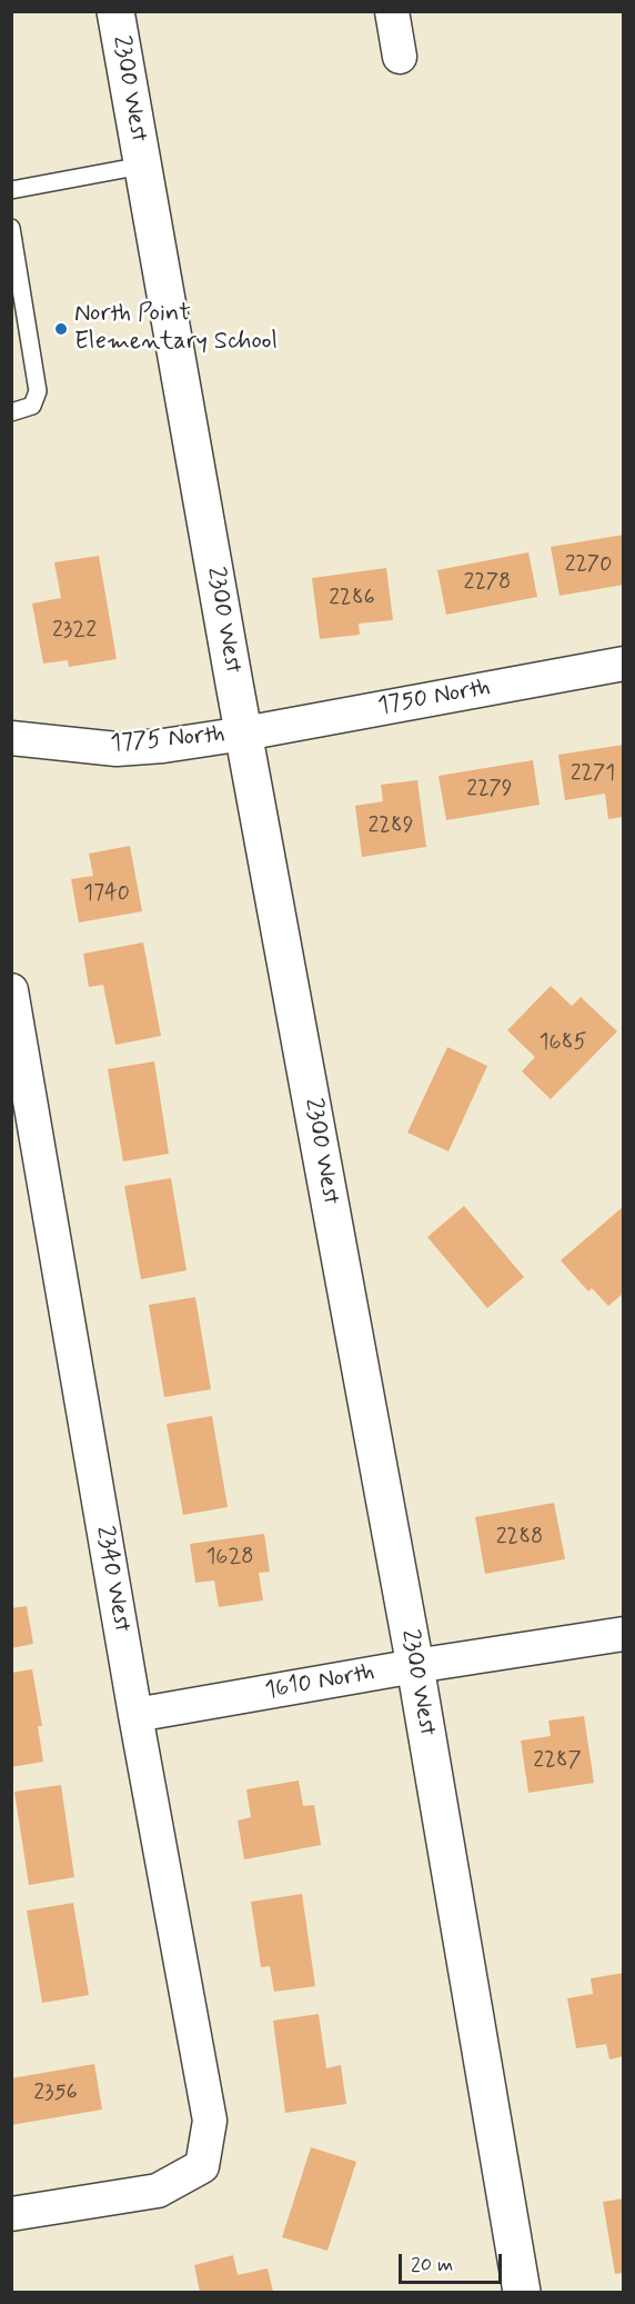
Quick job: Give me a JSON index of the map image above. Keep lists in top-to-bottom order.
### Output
{
  "streets": {
    "main road": ["2300 West"],
    "street": [
      "1750 North",
      "1775 North",
      "2340 West",
      "1610 North"
    ]
  },
  "crossings": [
    ["2300 West", "1750 North"],
    ["2300 West", "1775 North"],
    ["2300 West", "1610 North"],
    ["1750 North", "1775 North"],
    ["2340 West", "1610 North"]
  ],
  "places": ["North Point Elementary School"],
  "house_numbers": [
    "2270",
    "2278",
    "2286",
    "2322",
    "2271",
    "2279",
    "2289",
    "1740",
    "1685",
    "2288",
    "1628",
    "2287",
    "2356"
  ],
  "scale_bar": "20 m"
}
